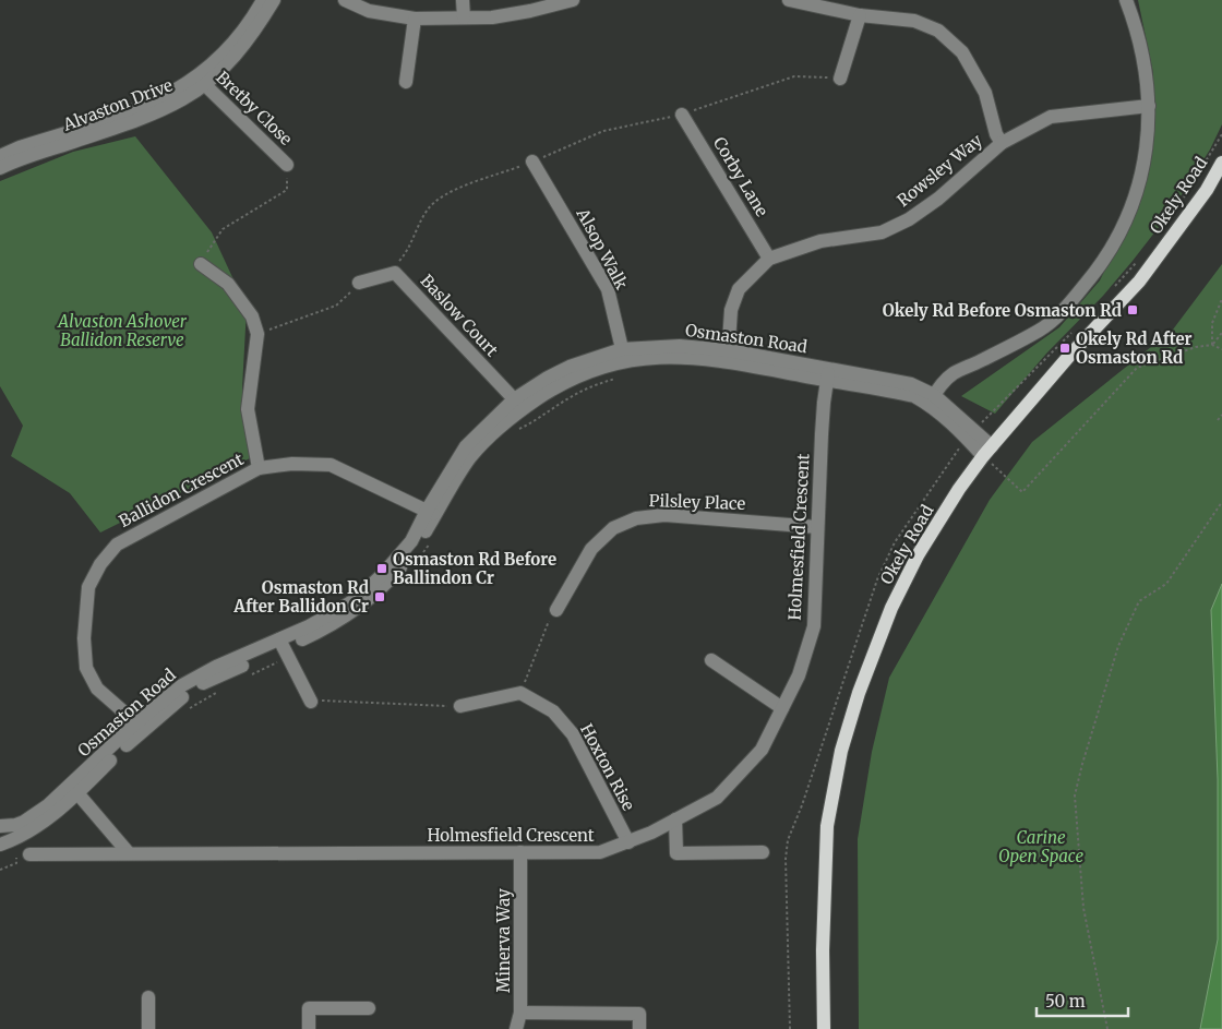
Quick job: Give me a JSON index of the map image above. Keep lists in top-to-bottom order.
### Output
{
  "streets": {
    "main road": ["Okely Road"],
    "street": [
      "Alvaston Drive",
      "Bretby Close",
      "Rowsley Way",
      "Corby Lane",
      "Alsop Walk",
      "Baslow Court",
      "Osmaston Road",
      "Ballidon Crescent",
      "Pilsley Place",
      "Holmesfield Crescent",
      "Hoxton Rise",
      "Minerva Way"
    ]
  },
  "crossings": [
    ["Alvaston Drive", "Bretby Close"],
    ["Rowsley Way", "Corby Lane"],
    ["Rowsley Way", "Osmaston Road"],
    ["Okely Road", "Osmaston Road"],
    ["Alsop Walk", "Osmaston Road"],
    ["Baslow Court", "Osmaston Road"],
    ["Osmaston Road", "Ballidon Crescent"],
    ["Osmaston Road", "Holmesfield Crescent"],
    ["Pilsley Place", "Holmesfield Crescent"],
    ["Holmesfield Crescent", "Hoxton Rise"],
    ["Holmesfield Crescent", "Minerva Way"]
  ],
  "parks": ["Alvaston Ashover Ballidon Reserve", "Carine Open Space"],
  "places": {
    "transit": [
      "Okely Rd Before Osmaston Rd",
      "Okely Rd After Osmaston Rd",
      "Osmaston Rd Before Ballindon Cr",
      "Osmaston Rd After Ballidon Cr"
    ]
  },
  "scale_bar": "50 m"
}
